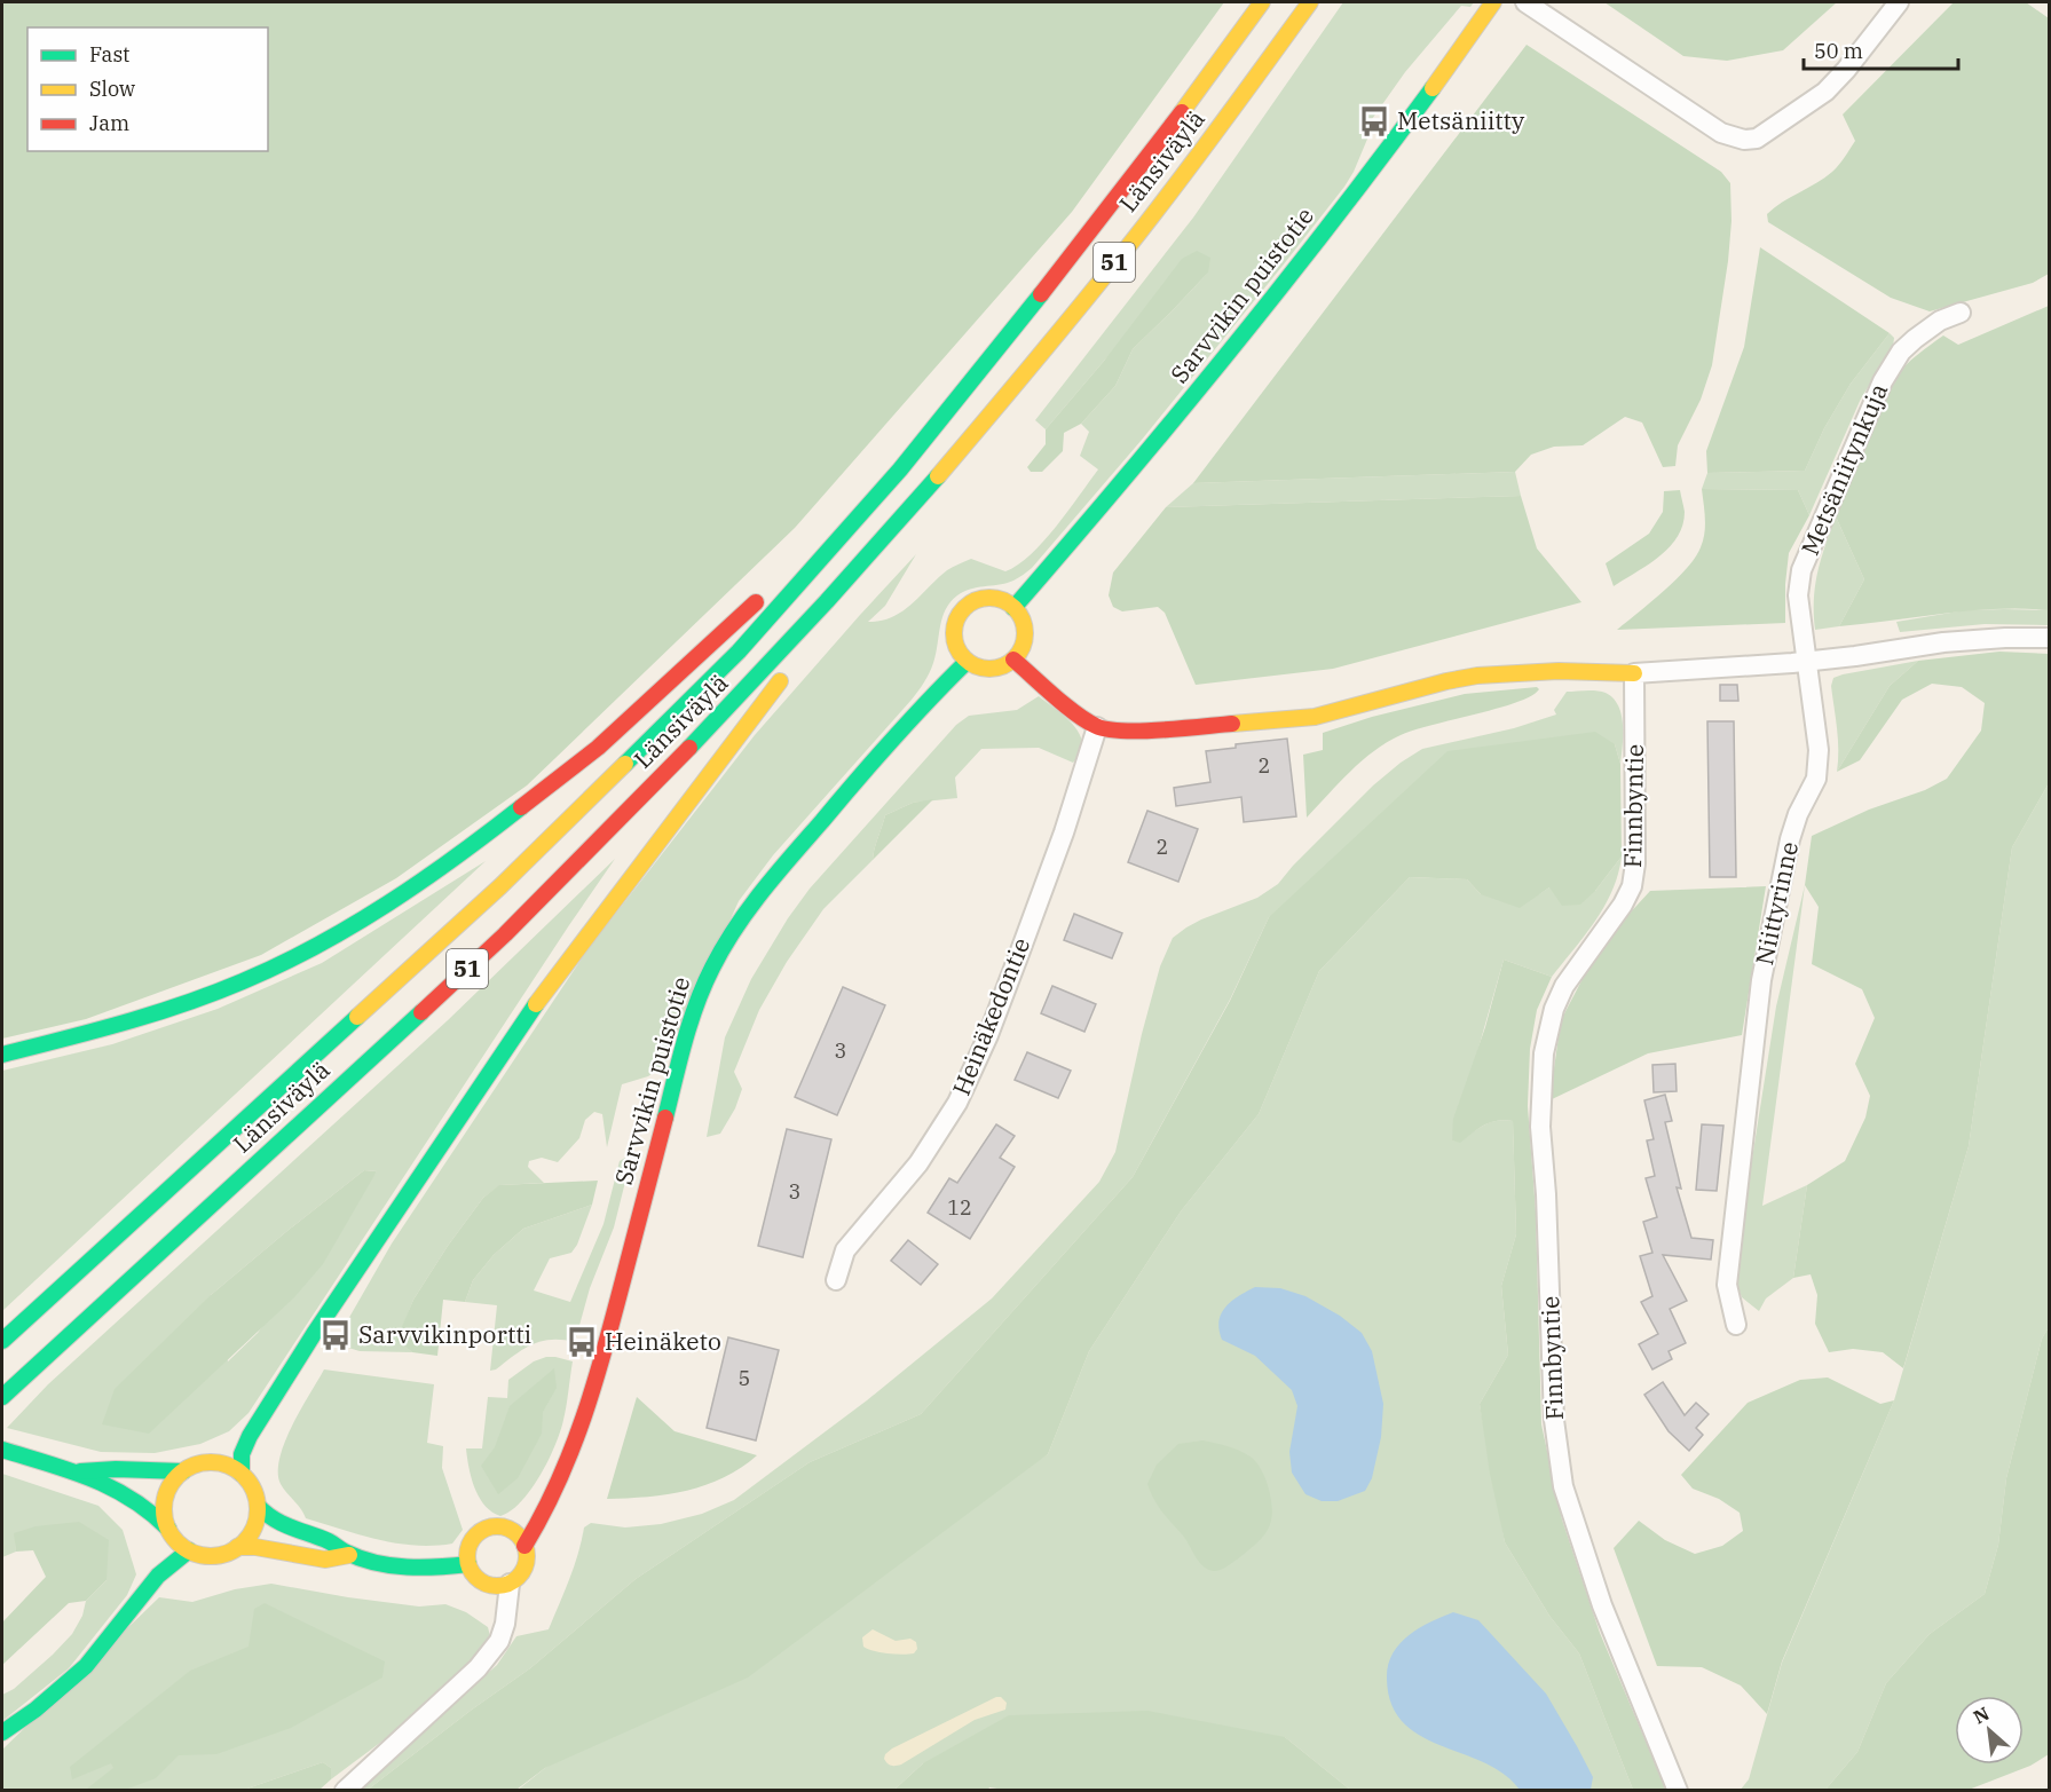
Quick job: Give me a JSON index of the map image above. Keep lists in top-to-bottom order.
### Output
{
  "streets": {
    "main road": ["Länsiväylä", "51", "Sarvvikin puistotie"],
    "street": [
      "Metsäniitynkuja",
      "Finnbyntie",
      "Niittyrinne",
      "Heinäkedontie"
    ]
  },
  "crossings": [
    ["Metsäniitynkuja", "Niittyrinne"]
  ],
  "places": {
    "bus stop": ["Metsäniitty", "Sarvvikinportti", "Heinäketo"]
  },
  "house_numbers": [
    "2",
    "2",
    "3",
    "3",
    "12",
    "5"
  ],
  "legend": ["Fast", "Slow", "Jam"],
  "scale_bar": "50 m",
  "north": "top left"
}
